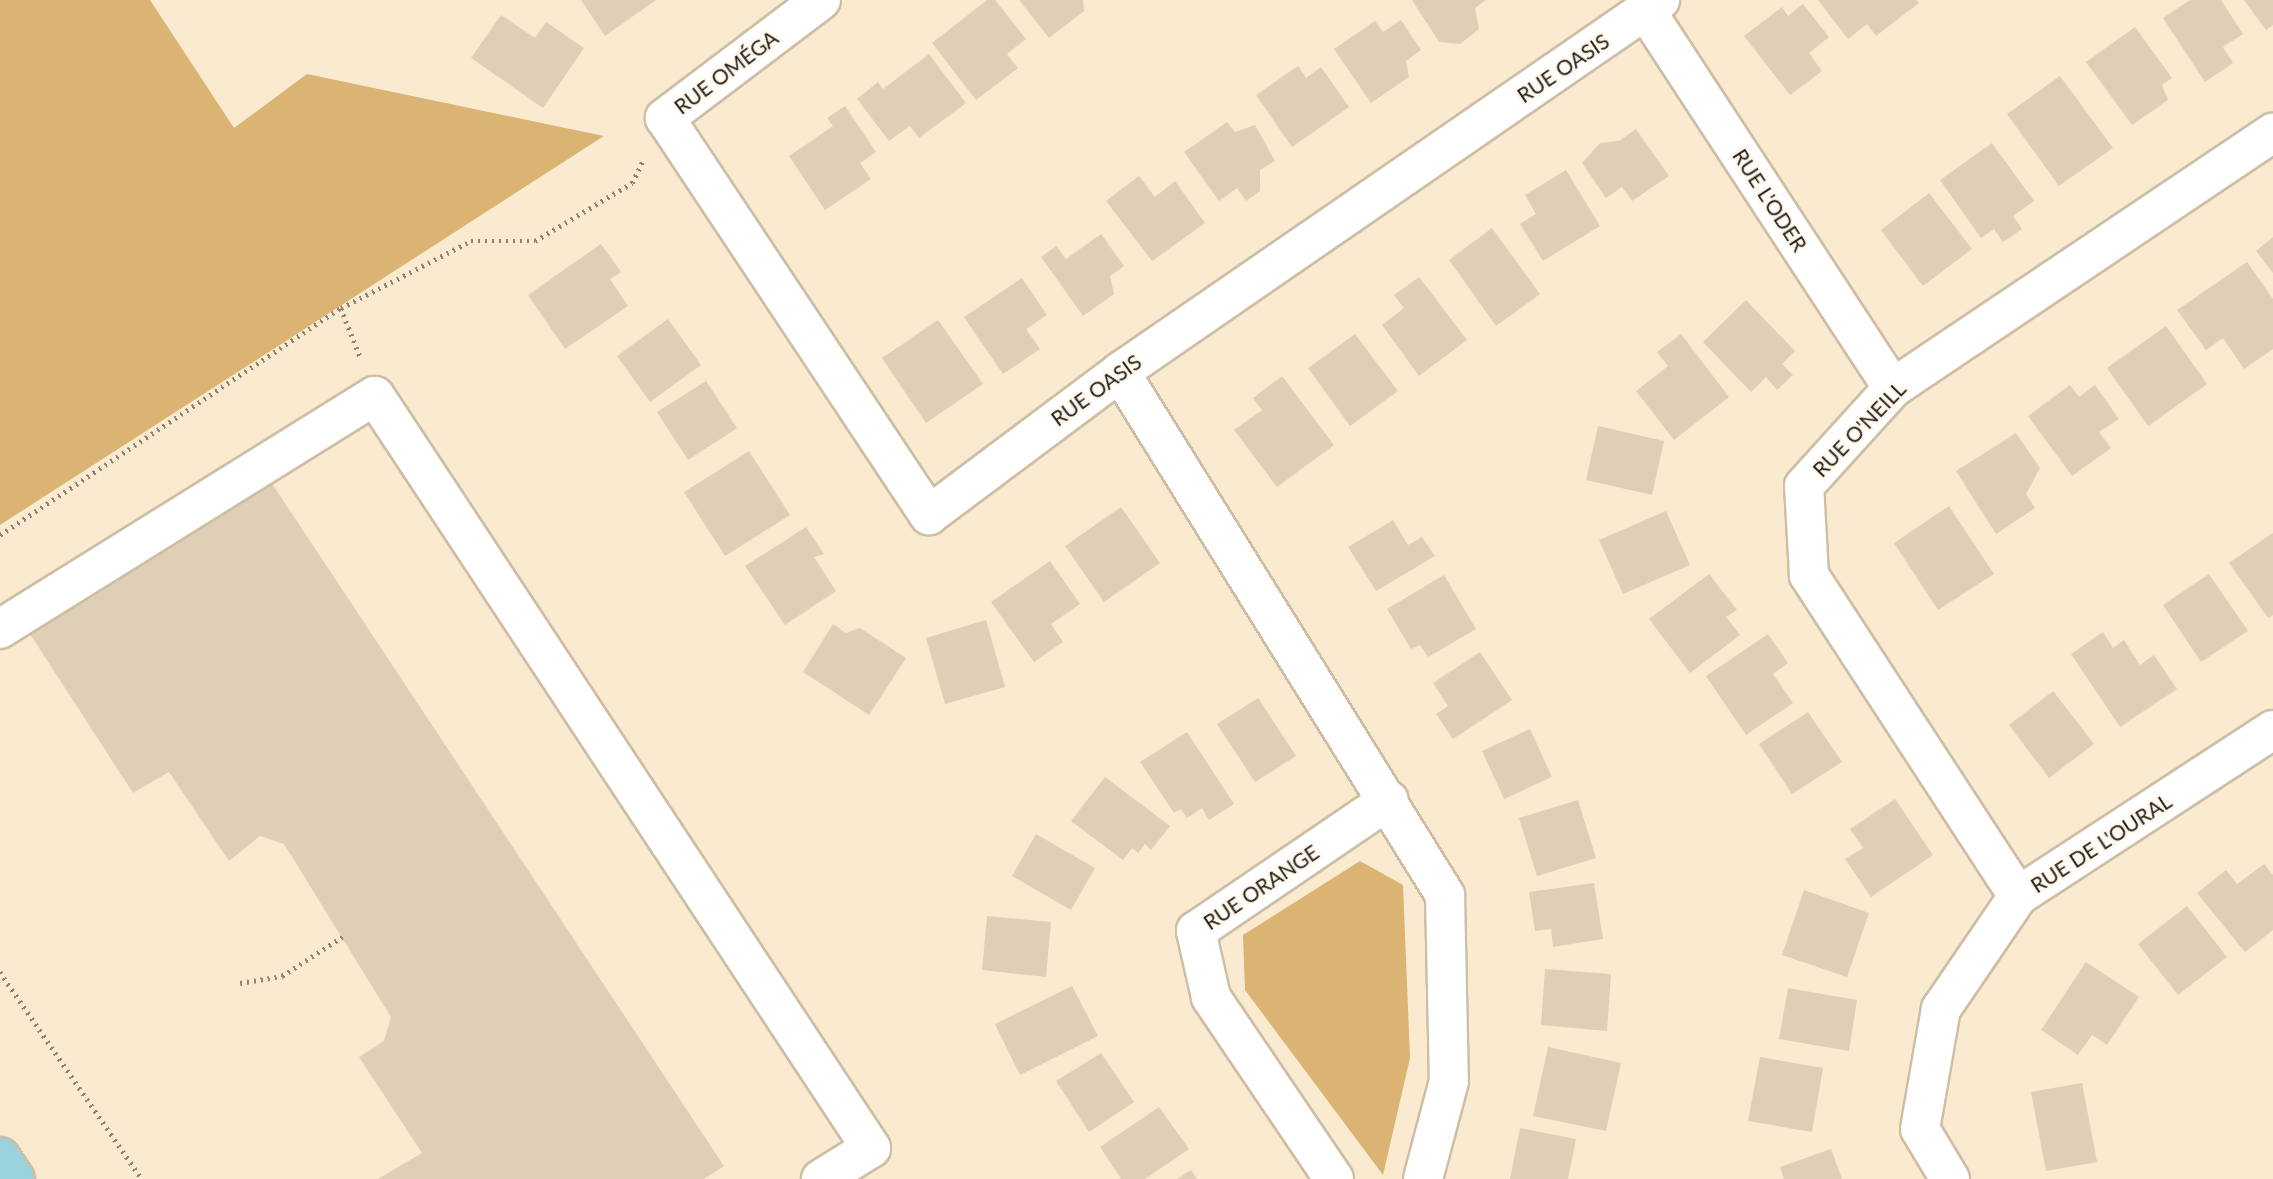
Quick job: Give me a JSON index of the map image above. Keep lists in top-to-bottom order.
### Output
{
  "streets": {
    "street": [
      "RUE OASIS",
      "RUE OMÉGA",
      "RUE L'ODER",
      "RUE O'NEILL",
      "RUE DE L'OURAL",
      "RUE ORANGE"
    ]
  },
  "crossings": [
    ["RUE OASIS", "RUE OMÉGA"],
    ["RUE OASIS", "RUE L'ODER"],
    ["RUE L'ODER", "RUE O'NEILL"],
    ["RUE O'NEILL", "RUE DE L'OURAL"]
  ]
}
